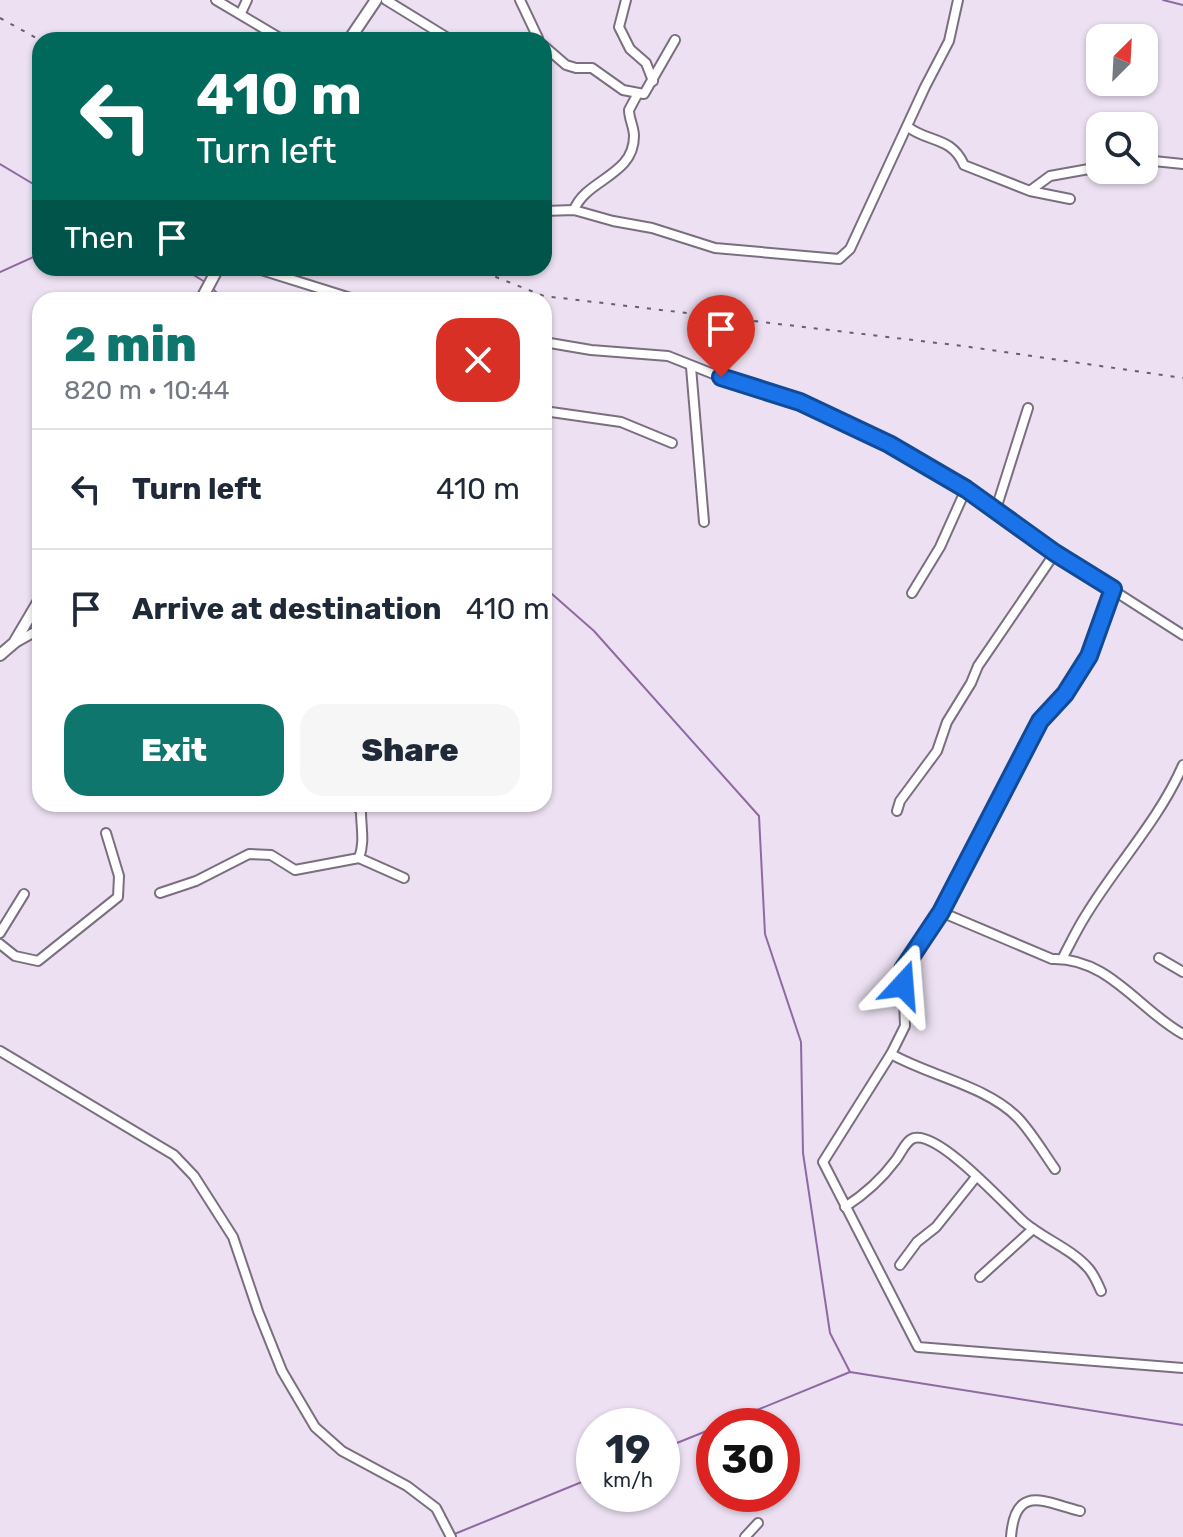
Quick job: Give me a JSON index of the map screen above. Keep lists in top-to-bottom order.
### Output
{
  "north": "top right",
  "page": {
    "turn": ["410 m", "Turn left"],
    "then": "Then",
    "heading": ["2 min", "820 m · 10:44"],
    "list": [
      {
        "name": "Turn left",
        "value": "410 m"
      },
      {
        "name": "Arrive at destination",
        "value": "410 m"
      }
    ],
    "buttons": ["Exit", "Share"],
    "speed": "19 km/h",
    "limit": "30"
  }
}
